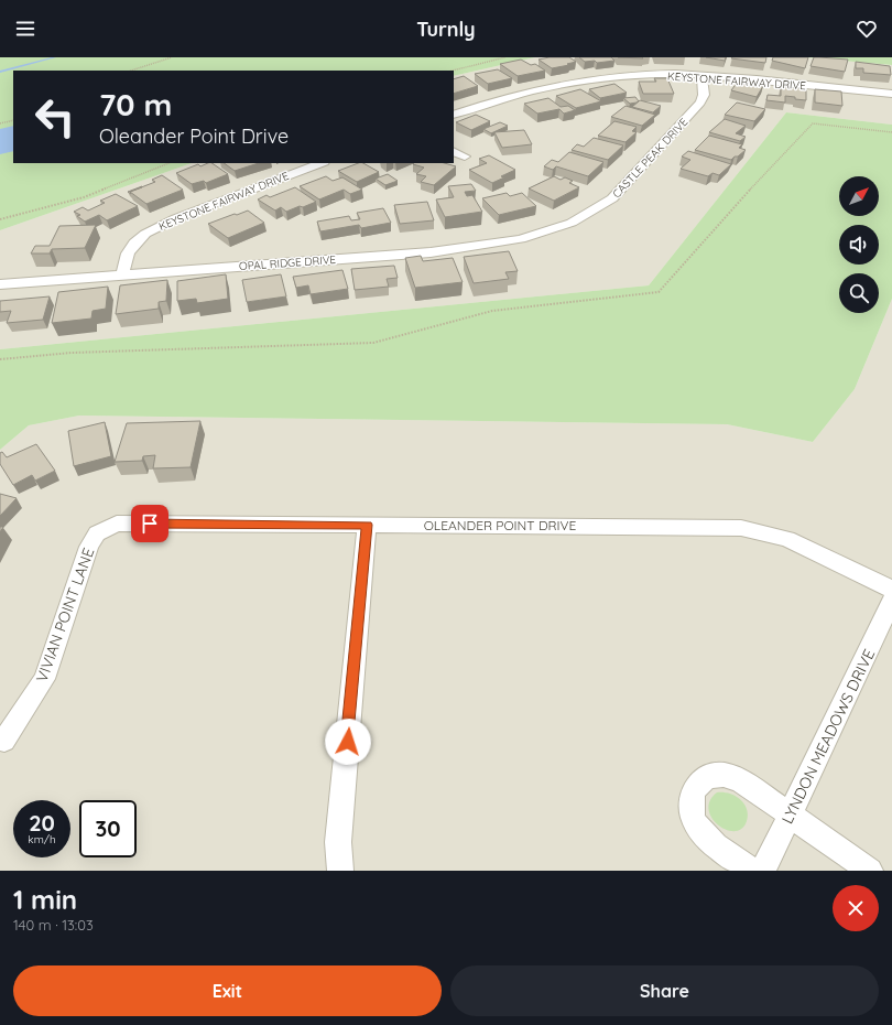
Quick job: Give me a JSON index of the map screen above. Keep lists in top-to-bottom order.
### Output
{
  "streets": {
    "street": [
      "KEYSTONE FAIRWAY DRIVE",
      "CASTLE PEAK DRIVE",
      "OPAL RIDGE DRIVE",
      "OLEANDER POINT DRIVE",
      "VIVIAN POINT LANE",
      "LYNDON MEADOWS DRIVE"
    ]
  },
  "crossings": [
    ["KEYSTONE FAIRWAY DRIVE", "CASTLE PEAK DRIVE"],
    ["KEYSTONE FAIRWAY DRIVE", "OPAL RIDGE DRIVE"],
    ["CASTLE PEAK DRIVE", "OPAL RIDGE DRIVE"],
    ["OLEANDER POINT DRIVE", "VIVIAN POINT LANE"]
  ],
  "north": "top right",
  "page": {
    "header": "Turnly",
    "turn": ["70 m", "Oleander Point Drive"],
    "speed": "20 km/h",
    "limit": "30",
    "heading": ["1 min", "140 m · 13:03"],
    "buttons": ["Exit", "Share"]
  }
}
